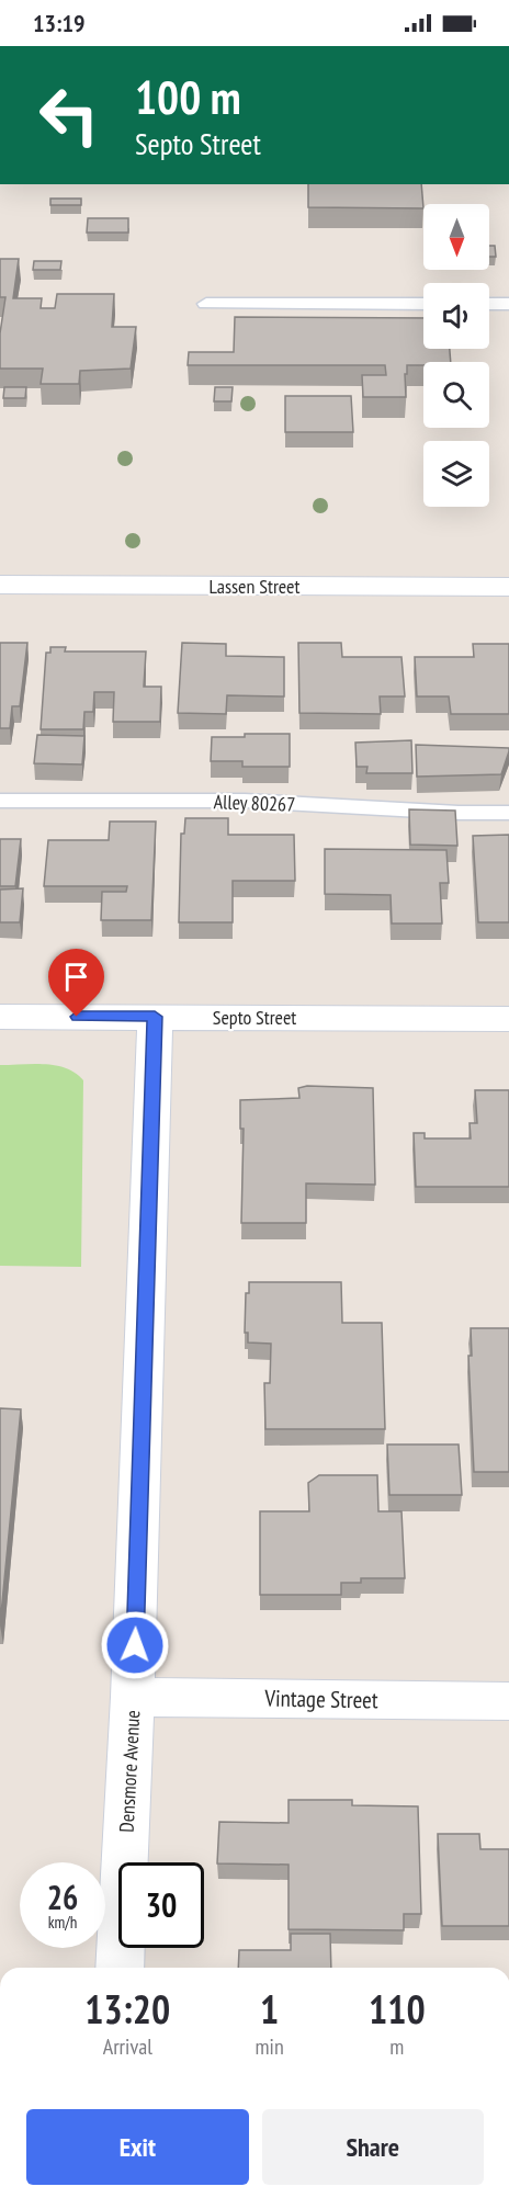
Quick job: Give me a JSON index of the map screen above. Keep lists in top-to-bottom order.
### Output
{
  "streets": {
    "street": [
      "Lassen Street",
      "Septo Street",
      "Vintage Street",
      "Densmore Avenue"
    ],
    "lane": ["Alley 80267"]
  },
  "crossings": [
    ["Septo Street", "Densmore Avenue"],
    ["Vintage Street", "Densmore Avenue"]
  ],
  "north": "bottom",
  "page": {
    "status": "13:19",
    "turn": ["100 m", "Septo Street"],
    "speed": "26 km/h",
    "limit": "30",
    "eta": [
      "13:20",
      "Arrival",
      "1",
      "min",
      "110",
      "m"
    ],
    "buttons": ["Exit", "Share"]
  }
}
